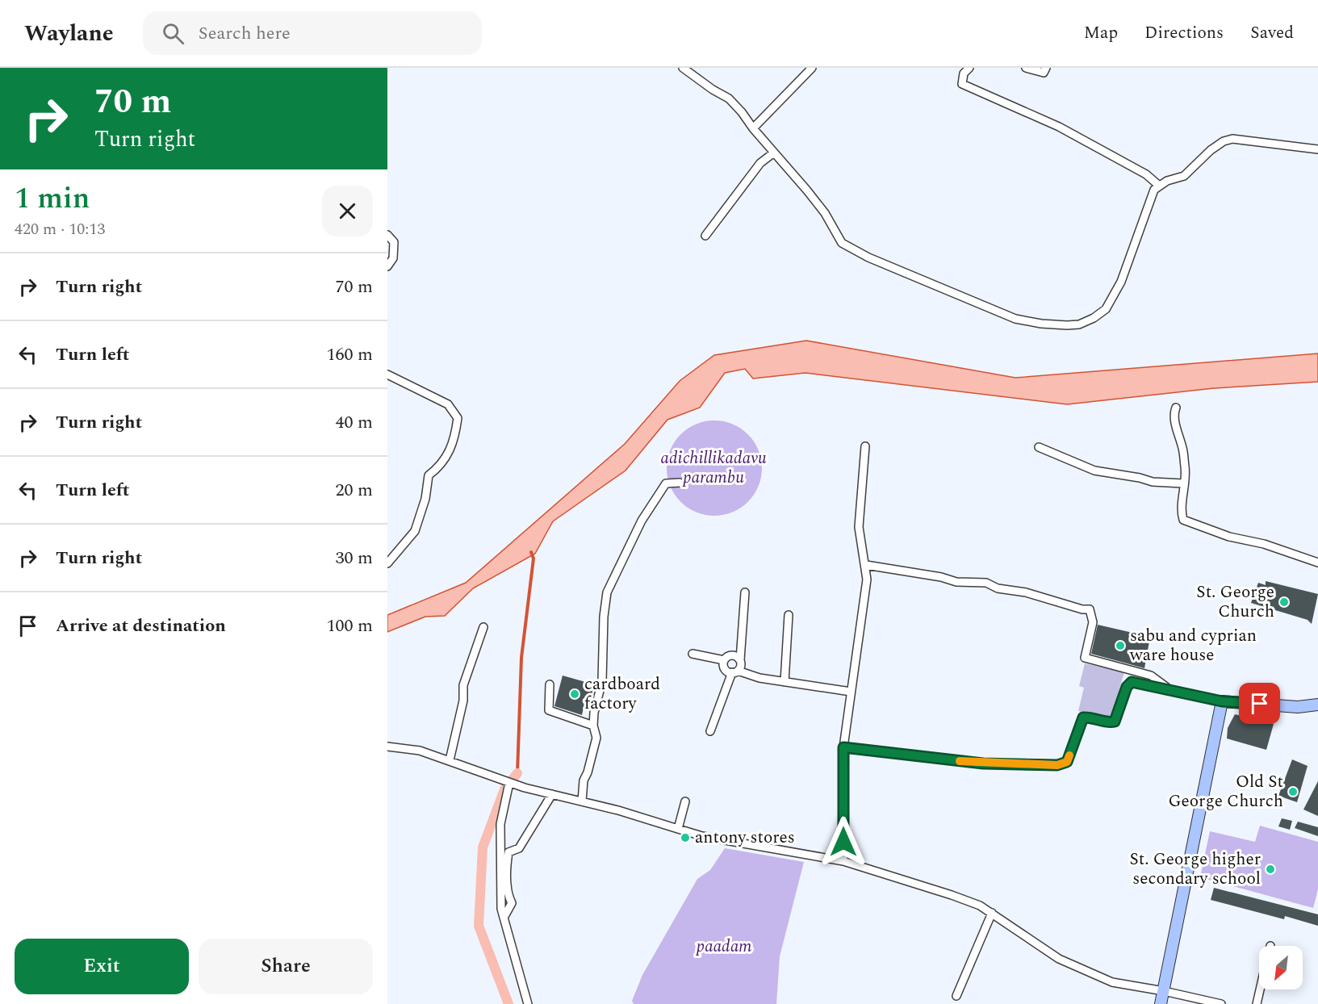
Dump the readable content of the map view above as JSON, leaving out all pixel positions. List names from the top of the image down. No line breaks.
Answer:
{"parks":["adichillikadavu parambu","paadam"],"places":["St. George Church","sabu and cyprian ware house","cardboard factory","Old St George Church","antony stores","St. George higher secondary school"],"north":"bottom left","page":{"header":"Waylane","search":"Search here","nav":["Map","Directions","Saved"],"turn":["70 m","Turn right"],"heading":["1 min","420 m · 10:13"],"list":[{"name":"Turn right","value":"70 m"},{"name":"Turn left","value":"160 m"},{"name":"Turn right","value":"40 m"},{"name":"Turn left","value":"20 m"},{"name":"Turn right","value":"30 m"},{"name":"Arrive at destination","value":"100 m"}],"buttons":["Exit","Share"]}}
